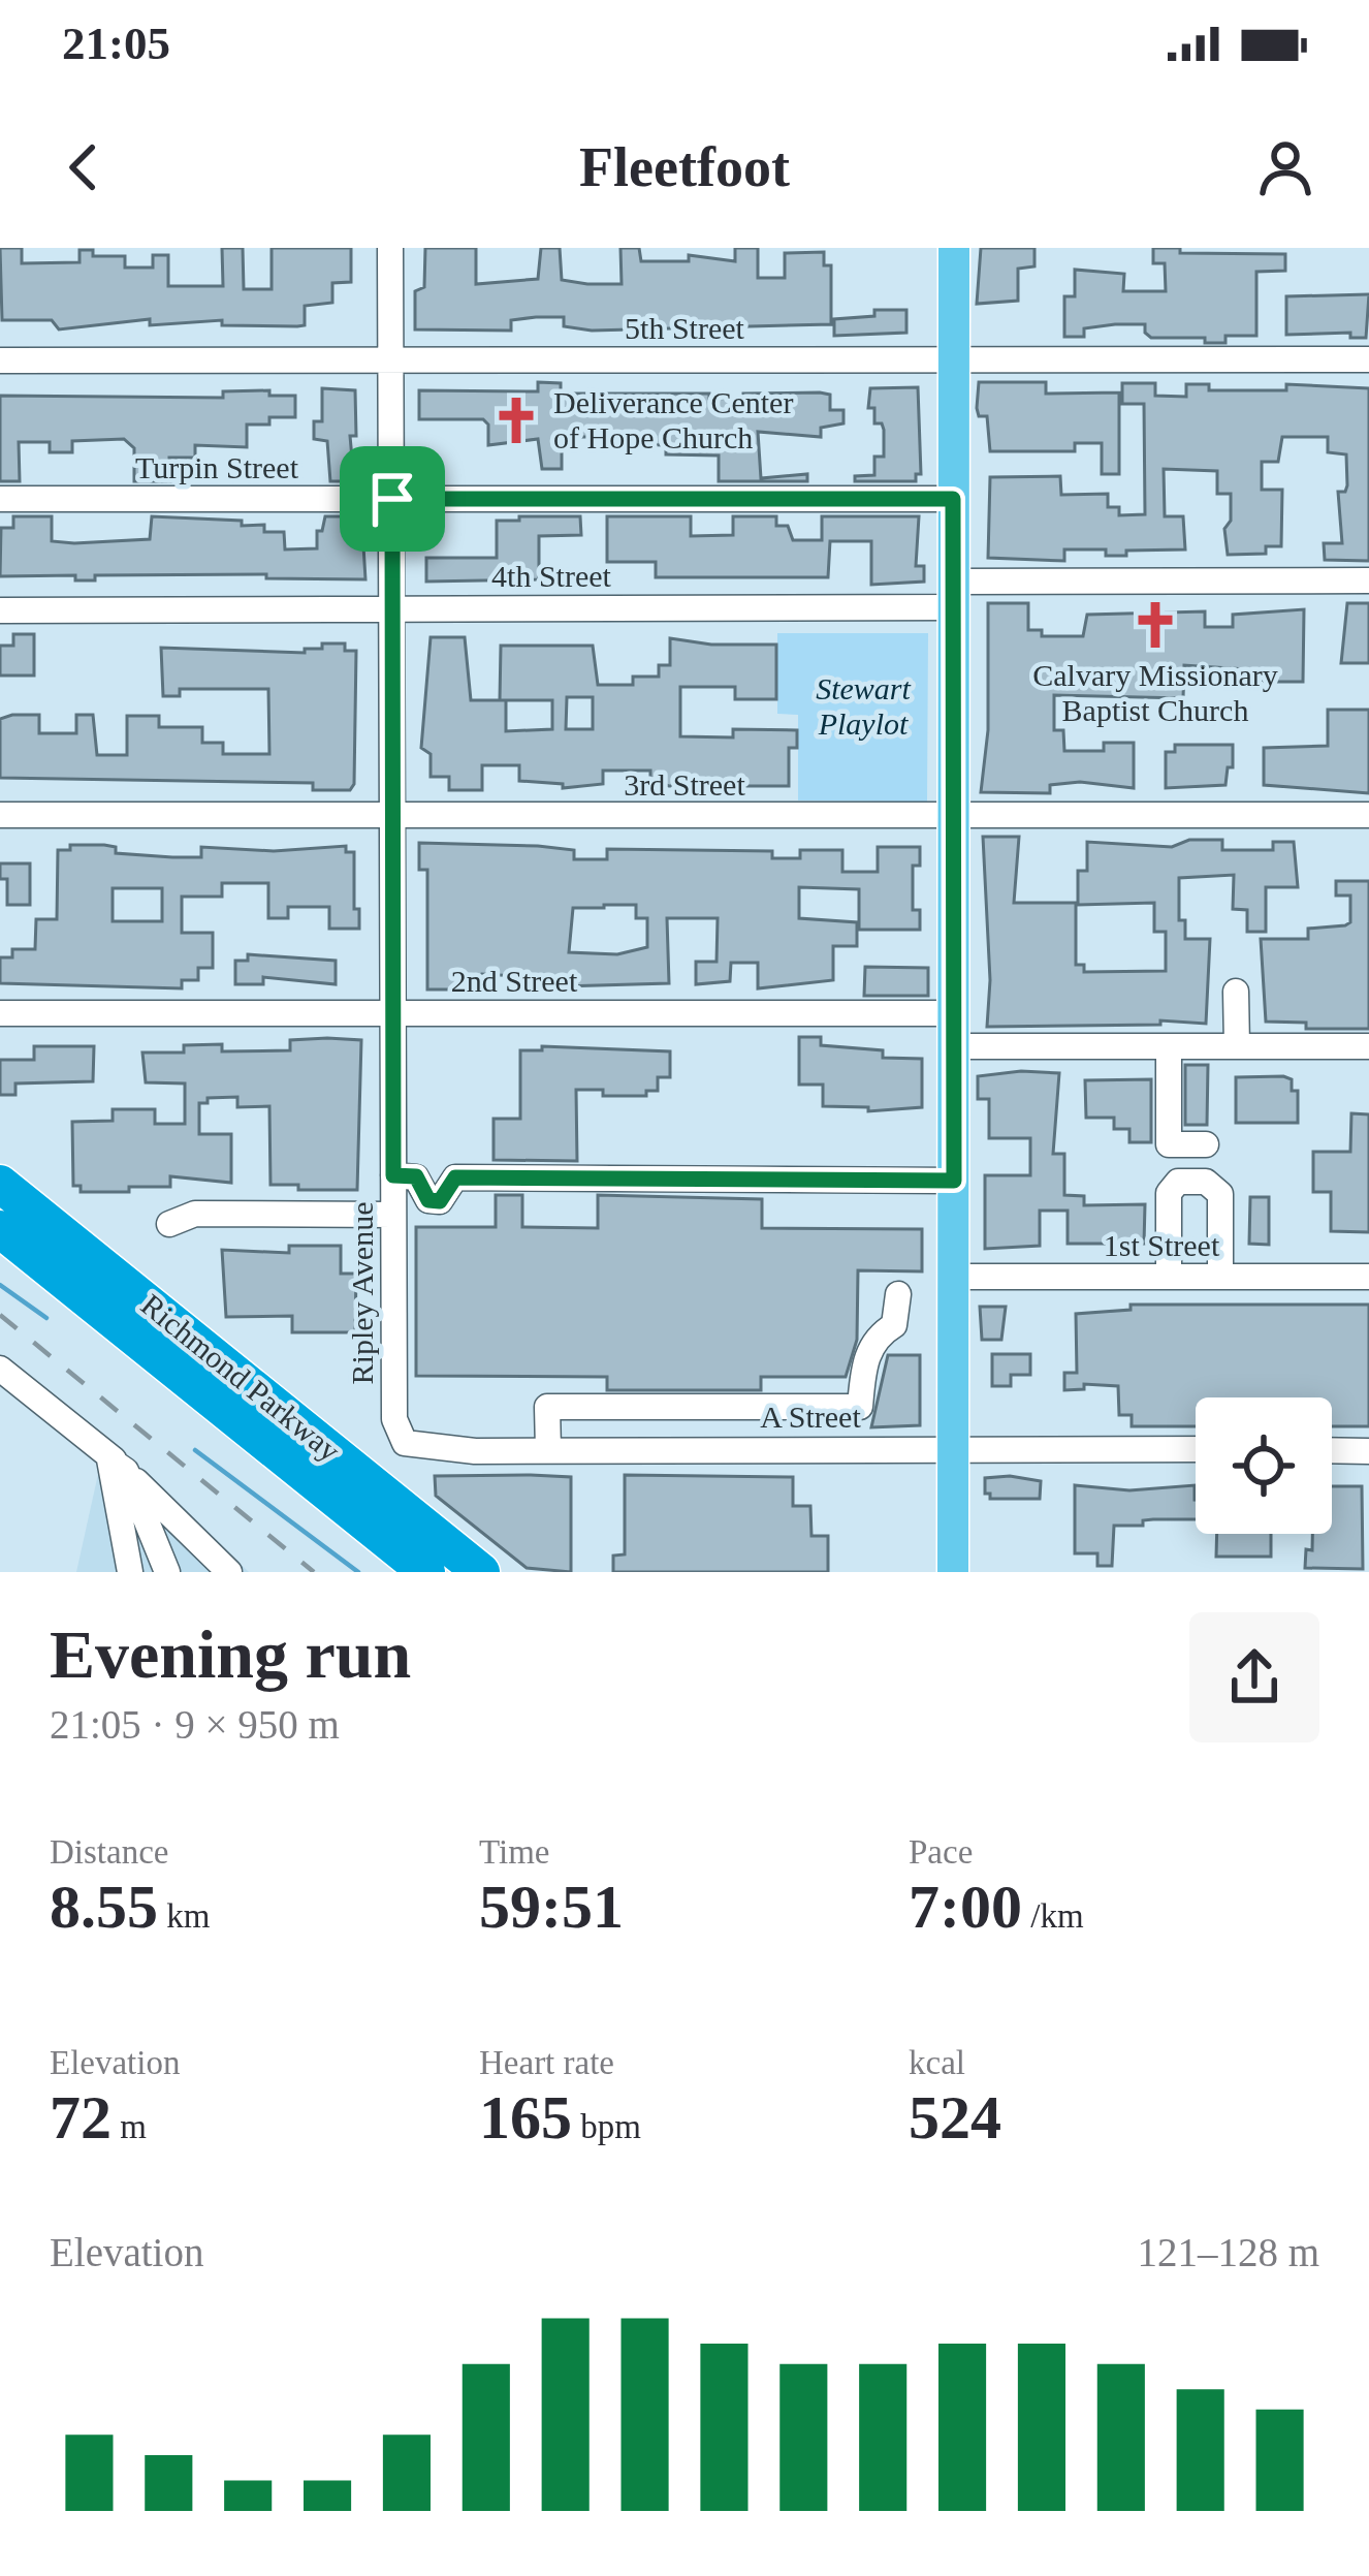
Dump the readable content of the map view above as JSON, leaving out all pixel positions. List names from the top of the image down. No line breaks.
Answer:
{"streets":{"highway":["Richmond Parkway"],"street":["5th Street","Turpin Street","4th Street","3rd Street","2nd Street","1st Street","Ripley Avenue","A Street"]},"crossings":[["5th Street","Ripley Avenue"],["Turpin Street","Ripley Avenue"],["4th Street","Ripley Avenue"],["3rd Street","Ripley Avenue"],["2nd Street","Ripley Avenue"],["Ripley Avenue","A Street"]],"parks":["Stewart Playlot"],"places":{"church":["Deliverance Center of Hope Church","Calvary Missionary Baptist Church"]},"page":{"status":"21:05","header":"Fleetfoot","heading":["Evening run","21:05 · 9 × 950 m"],"stats":[["Distance","8.55 km"],["Time","59:51"],["Pace","7:00 /km"],["Elevation","72 m"],["Heart rate","165 bpm"],["kcal","524"]],"chart":["Elevation","121–128 m"]}}
